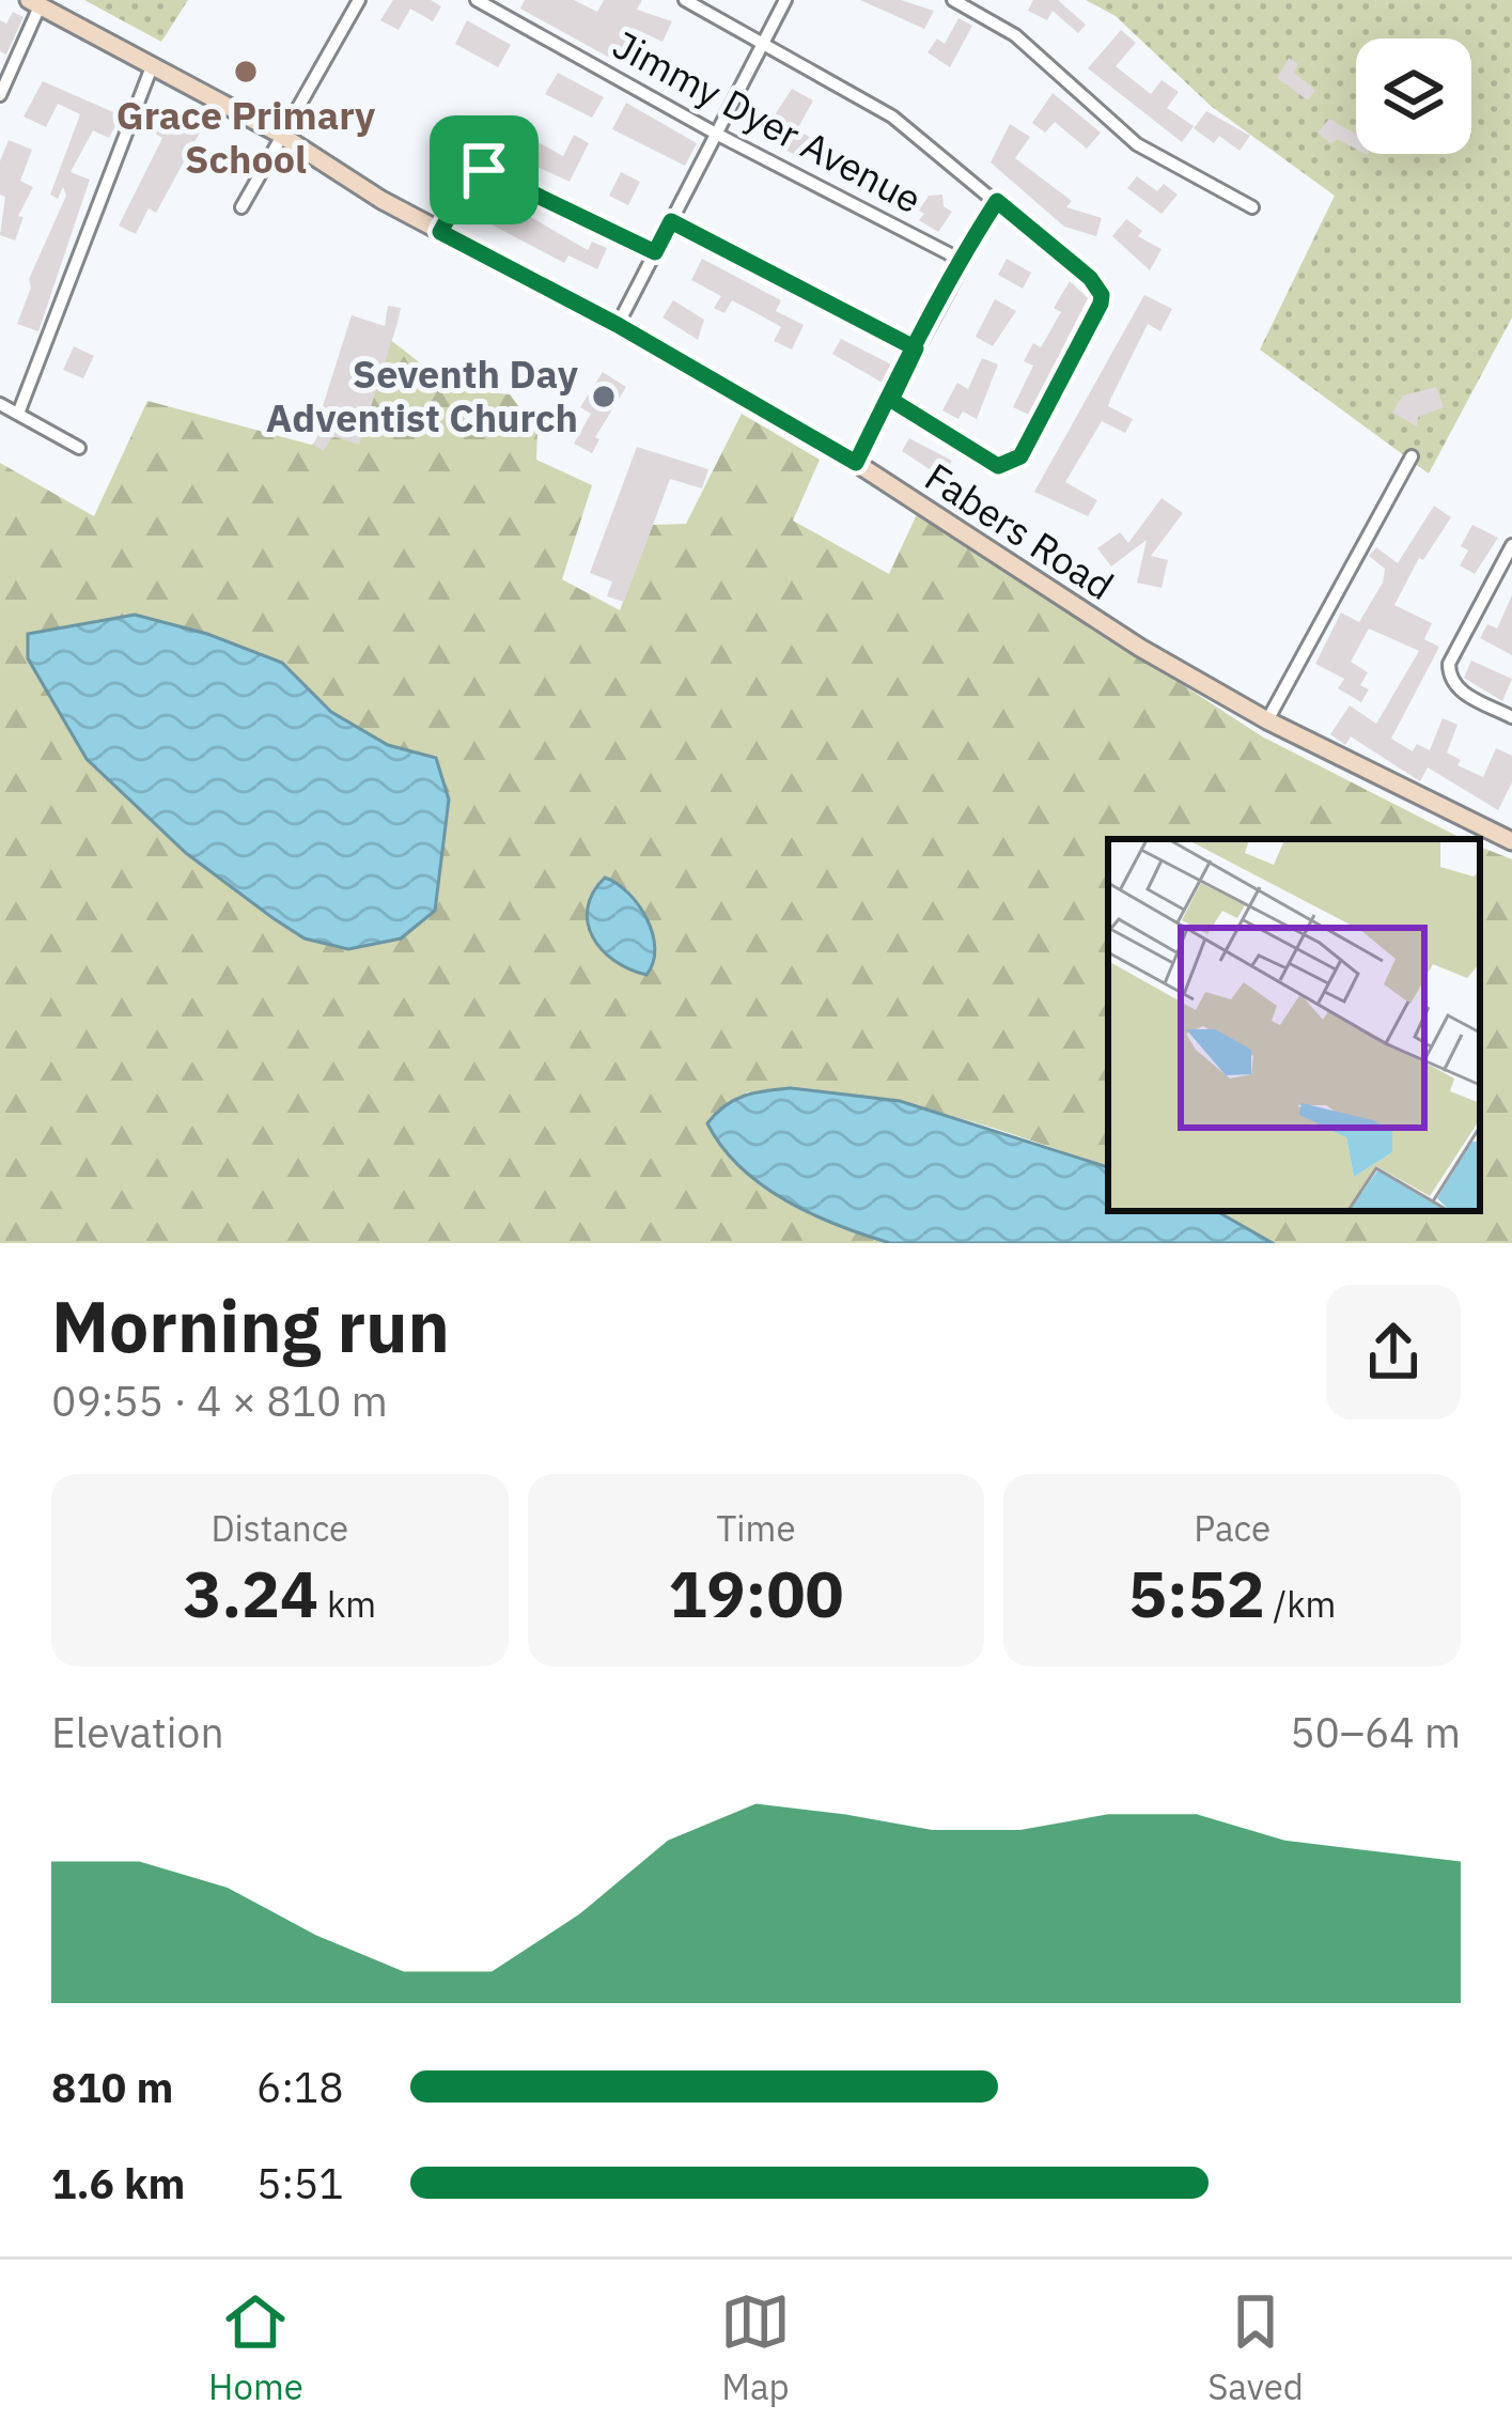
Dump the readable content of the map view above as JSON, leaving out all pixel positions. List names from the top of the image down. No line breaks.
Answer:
{"streets":{"main road":["Fabers Road"],"street":["Jimmy Dyer Avenue"]},"places":["Grace Primary School","Seventh Day Adventist Church"],"page":{"heading":["Morning run","09:55 · 4 × 810 m"],"stats":[["Distance","3.24 km"],["Time","19:00"],["Pace","5:52 /km"]],"chart":["Elevation","50–64 m"],"list":[{"name":"810 m","note":"6:18"},{"name":"1.6 km","note":"5:51"}],"tabs":["Home","Map","Saved"]}}
